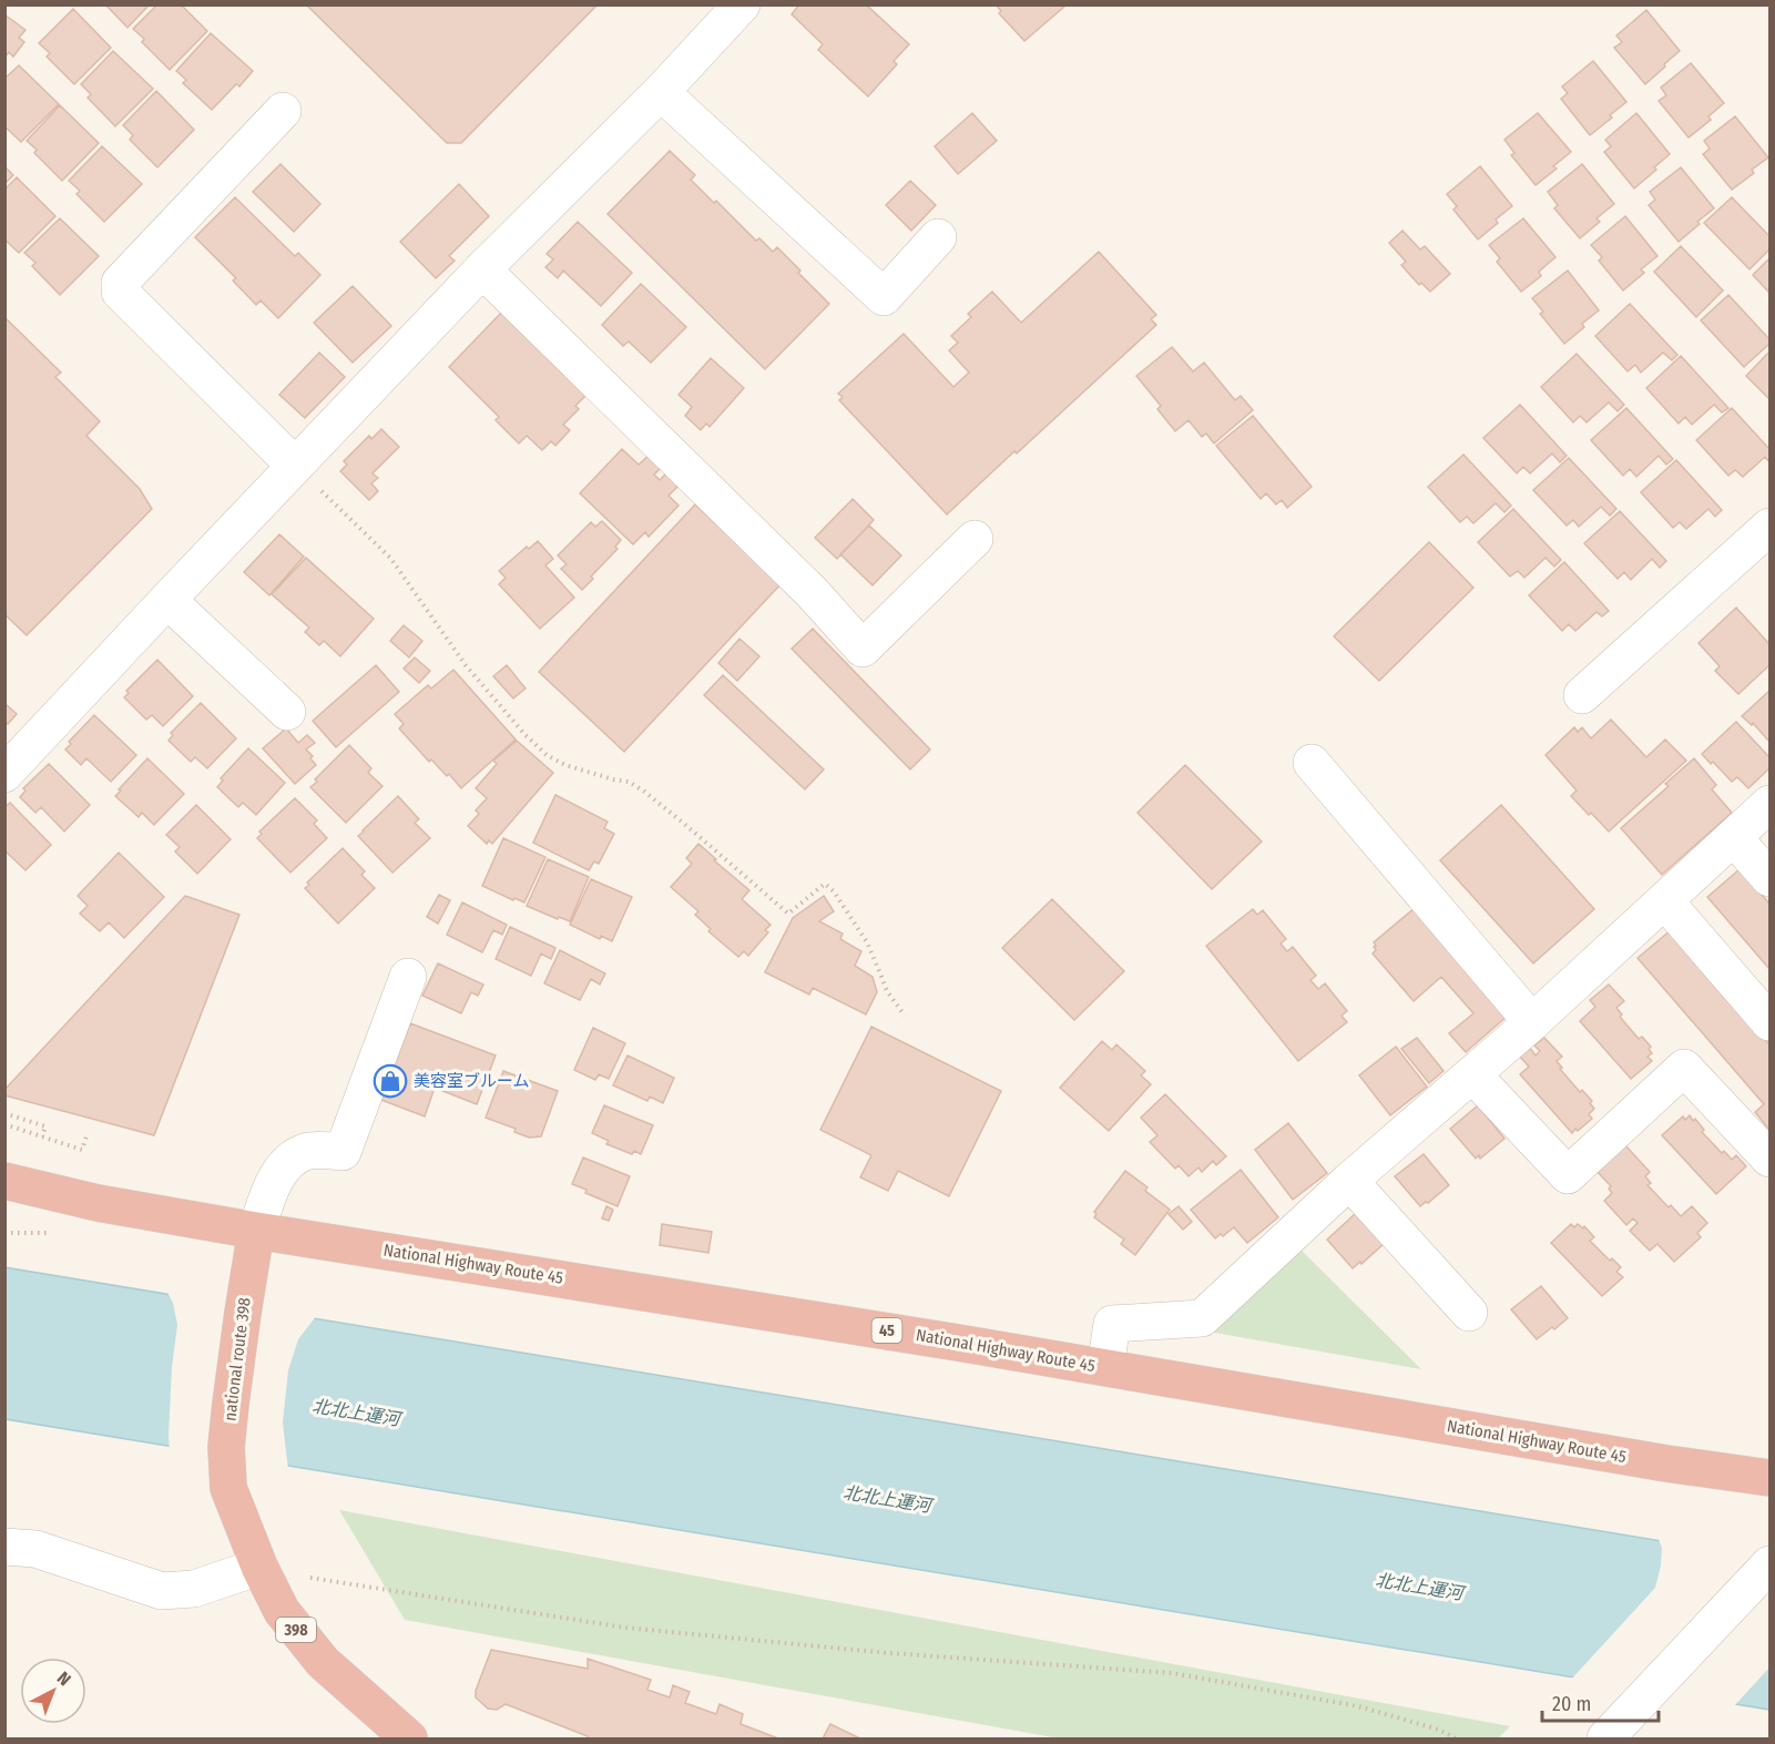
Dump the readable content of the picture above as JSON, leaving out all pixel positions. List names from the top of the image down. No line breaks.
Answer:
{"streets":{"highway":["National Highway Route 45","45","national route 398","398"]},"crossings":[["National Highway Route 45","national route 398"],["national route 398","398"]],"water":["北北上運河"],"places":{"shop":["美容室ブルーム"]},"scale_bar":"20 m","north":"top right"}
